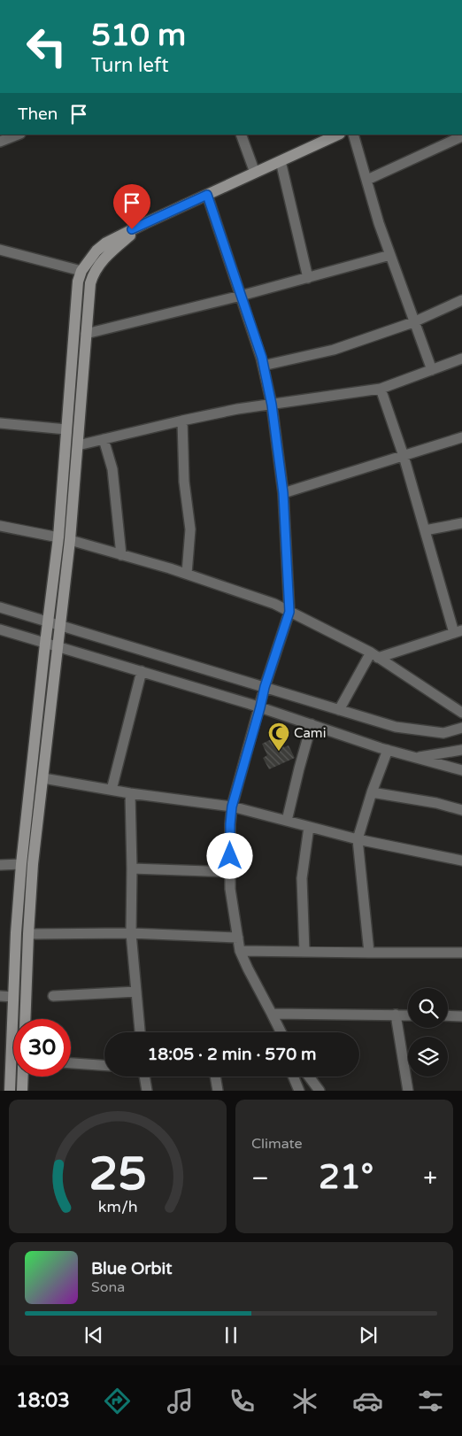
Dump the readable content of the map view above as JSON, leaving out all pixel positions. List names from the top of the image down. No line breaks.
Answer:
{"places":{"mosque":["Cami"]},"page":{"turn":["510 m","Turn left"],"then":"Then","limit":"30","trip":"18:05 · 2 min · 570 m","tile":"Climate","heat":["−","21°","+"],"song":["Blue Orbit","Sona"],"tabs":"18:03","gauge":["25","km/h"]}}
